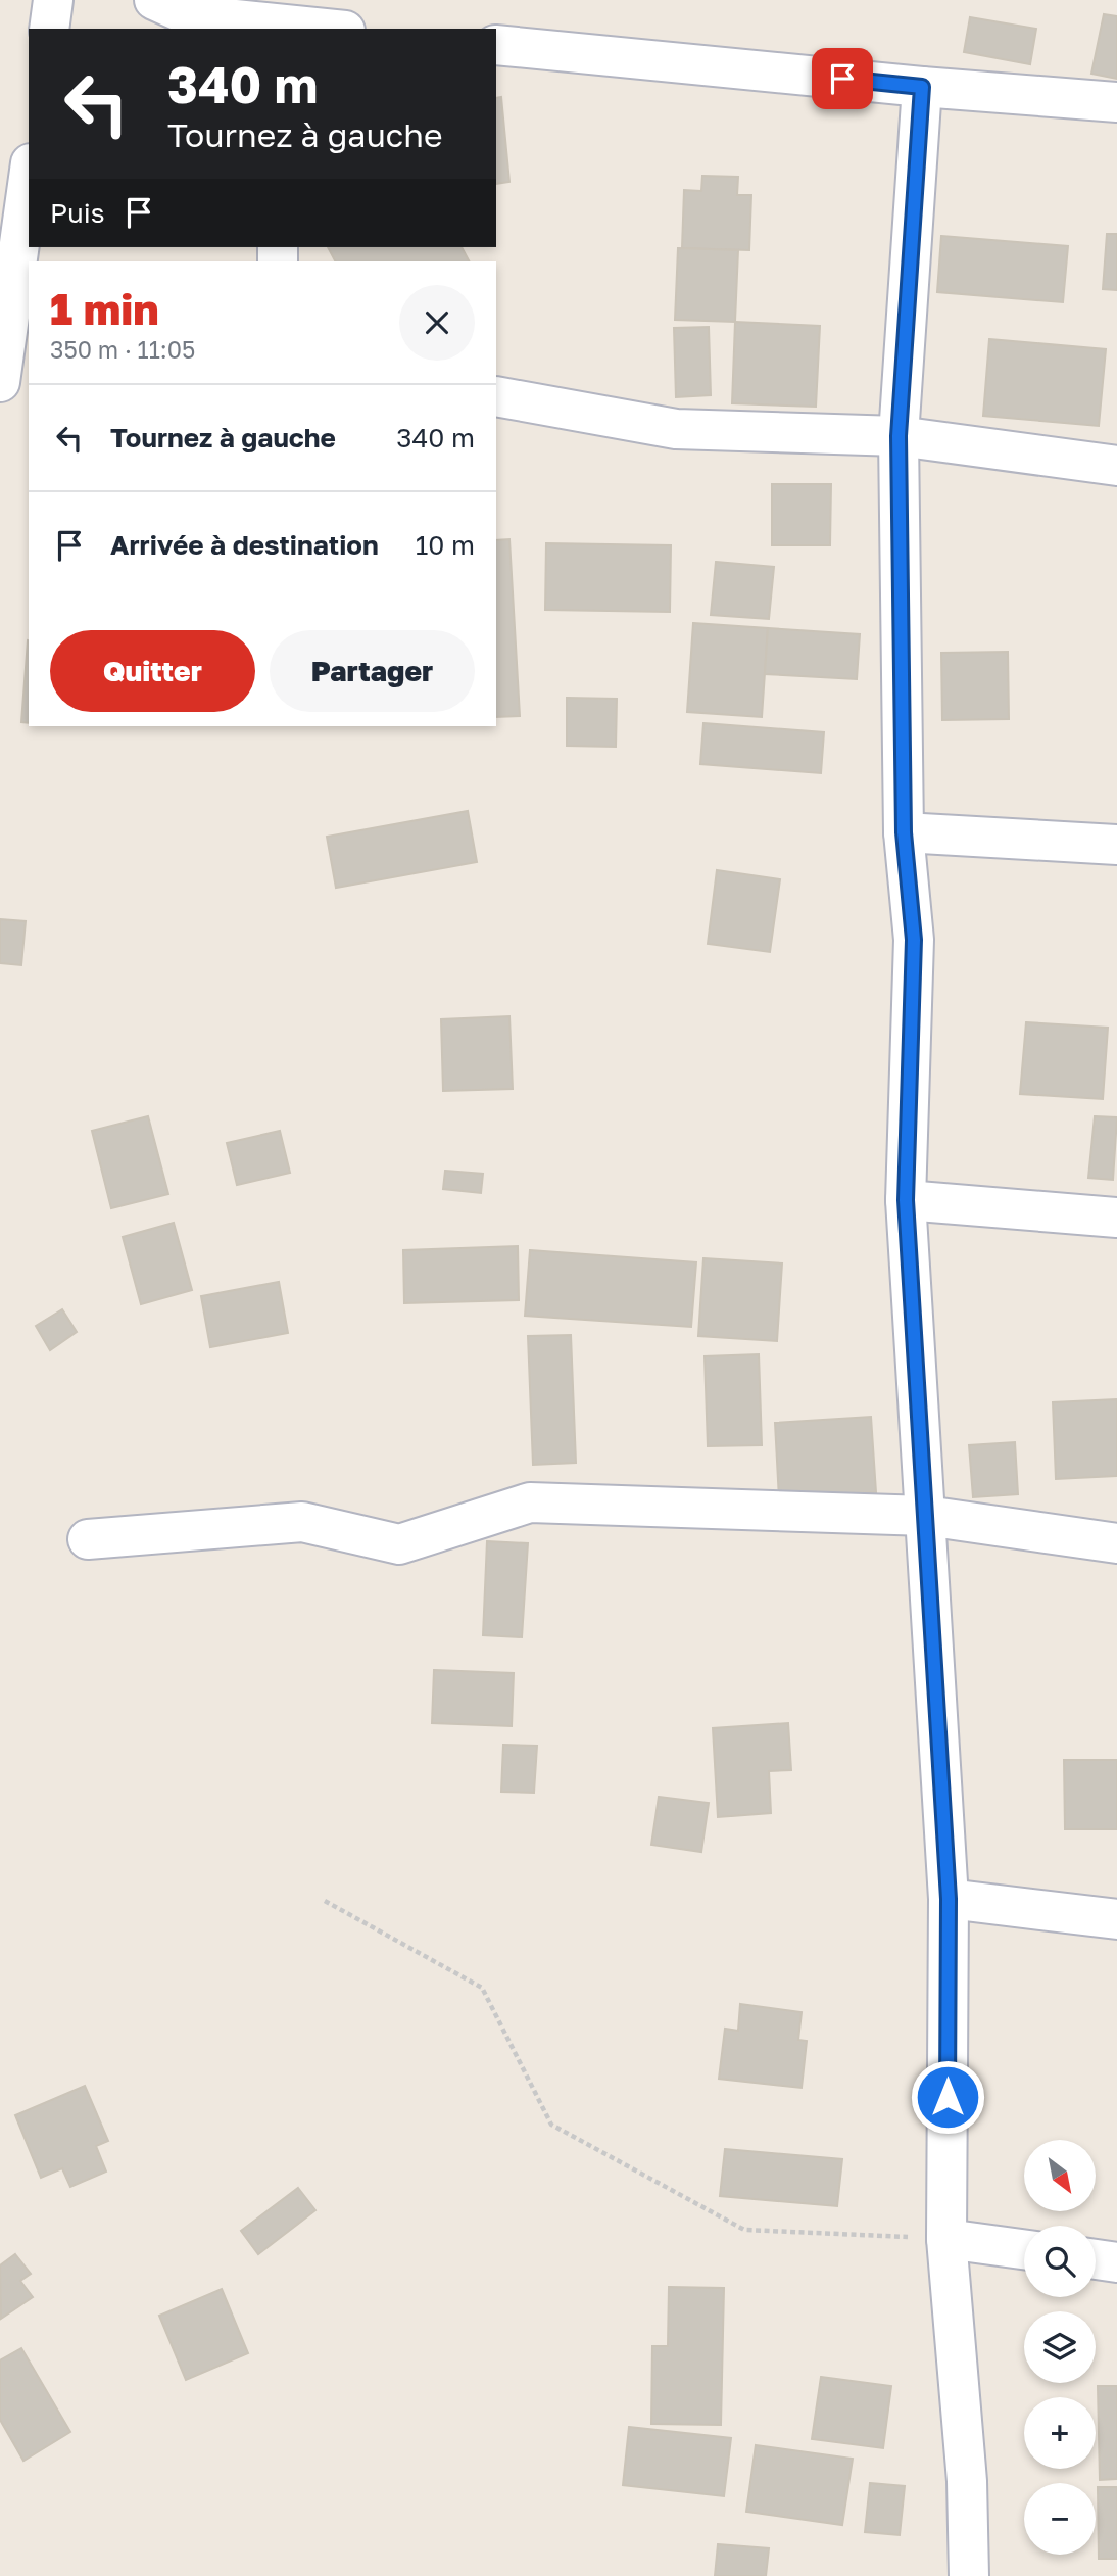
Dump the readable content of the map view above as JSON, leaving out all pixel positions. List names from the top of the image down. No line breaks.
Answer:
{"north":"bottom right","page":{"turn":["340 m","Tournez à gauche"],"then":"Puis","heading":["1 min","350 m · 11:05"],"list":[{"name":"Tournez à gauche","value":"340 m"},{"name":"Arrivée à destination","value":"10 m"}],"buttons":["Quitter","Partager"],"map_buttons":["+","−"]}}
